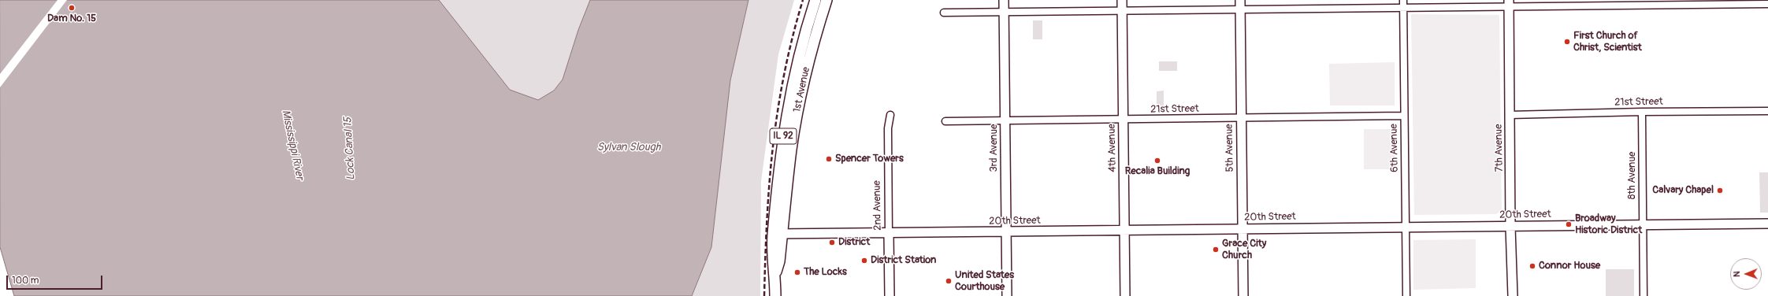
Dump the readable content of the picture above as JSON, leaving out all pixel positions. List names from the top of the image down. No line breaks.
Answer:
{"streets":{"main road":["1st Avenue","IL 92"],"street":["21st Street","3rd Avenue","4th Avenue","5th Avenue","6th Avenue","7th Avenue","8th Avenue","2nd Avenue","20th Street"]},"crossings":[["1st Avenue","20th Street"],["21st Street","3rd Avenue"],["21st Street","4th Avenue"],["21st Street","5th Avenue"],["21st Street","6th Avenue"],["21st Street","7th Avenue"],["21st Street","8th Avenue"],["3rd Avenue","20th Street"],["4th Avenue","20th Street"],["5th Avenue","20th Street"],["6th Avenue","20th Street"],["7th Avenue","20th Street"],["8th Avenue","20th Street"],["2nd Avenue","20th Street"]],"water":["Mississippi River","Sylvan Slough","Lock Canal 15"],"places":["Dam No. 15","First Church of Christ, Scientist","Spencer Towers","Recalia Building","Calvary Chapel","Broadway Historic District","District","Grace City Church","District Station","Connor House","The Locks","United States Courthouse"],"scale_bar":"100 m","north":"left"}
